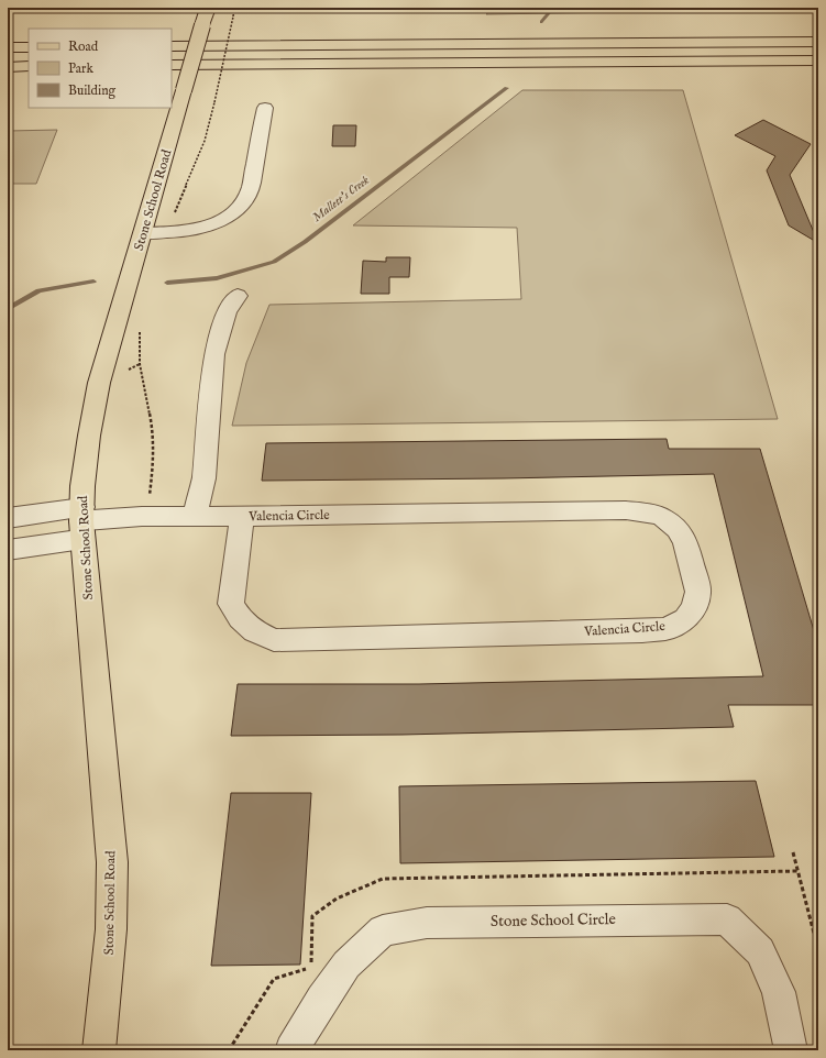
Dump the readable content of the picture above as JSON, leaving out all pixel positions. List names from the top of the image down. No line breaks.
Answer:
{"streets":{"main road":["Stone School Road"],"street":["Valencia Circle","Stone School Circle"]},"crossings":[["Stone School Road","Valencia Circle"]],"water":["Mallett's Creek"],"legend":["Road","Park","Building"]}
